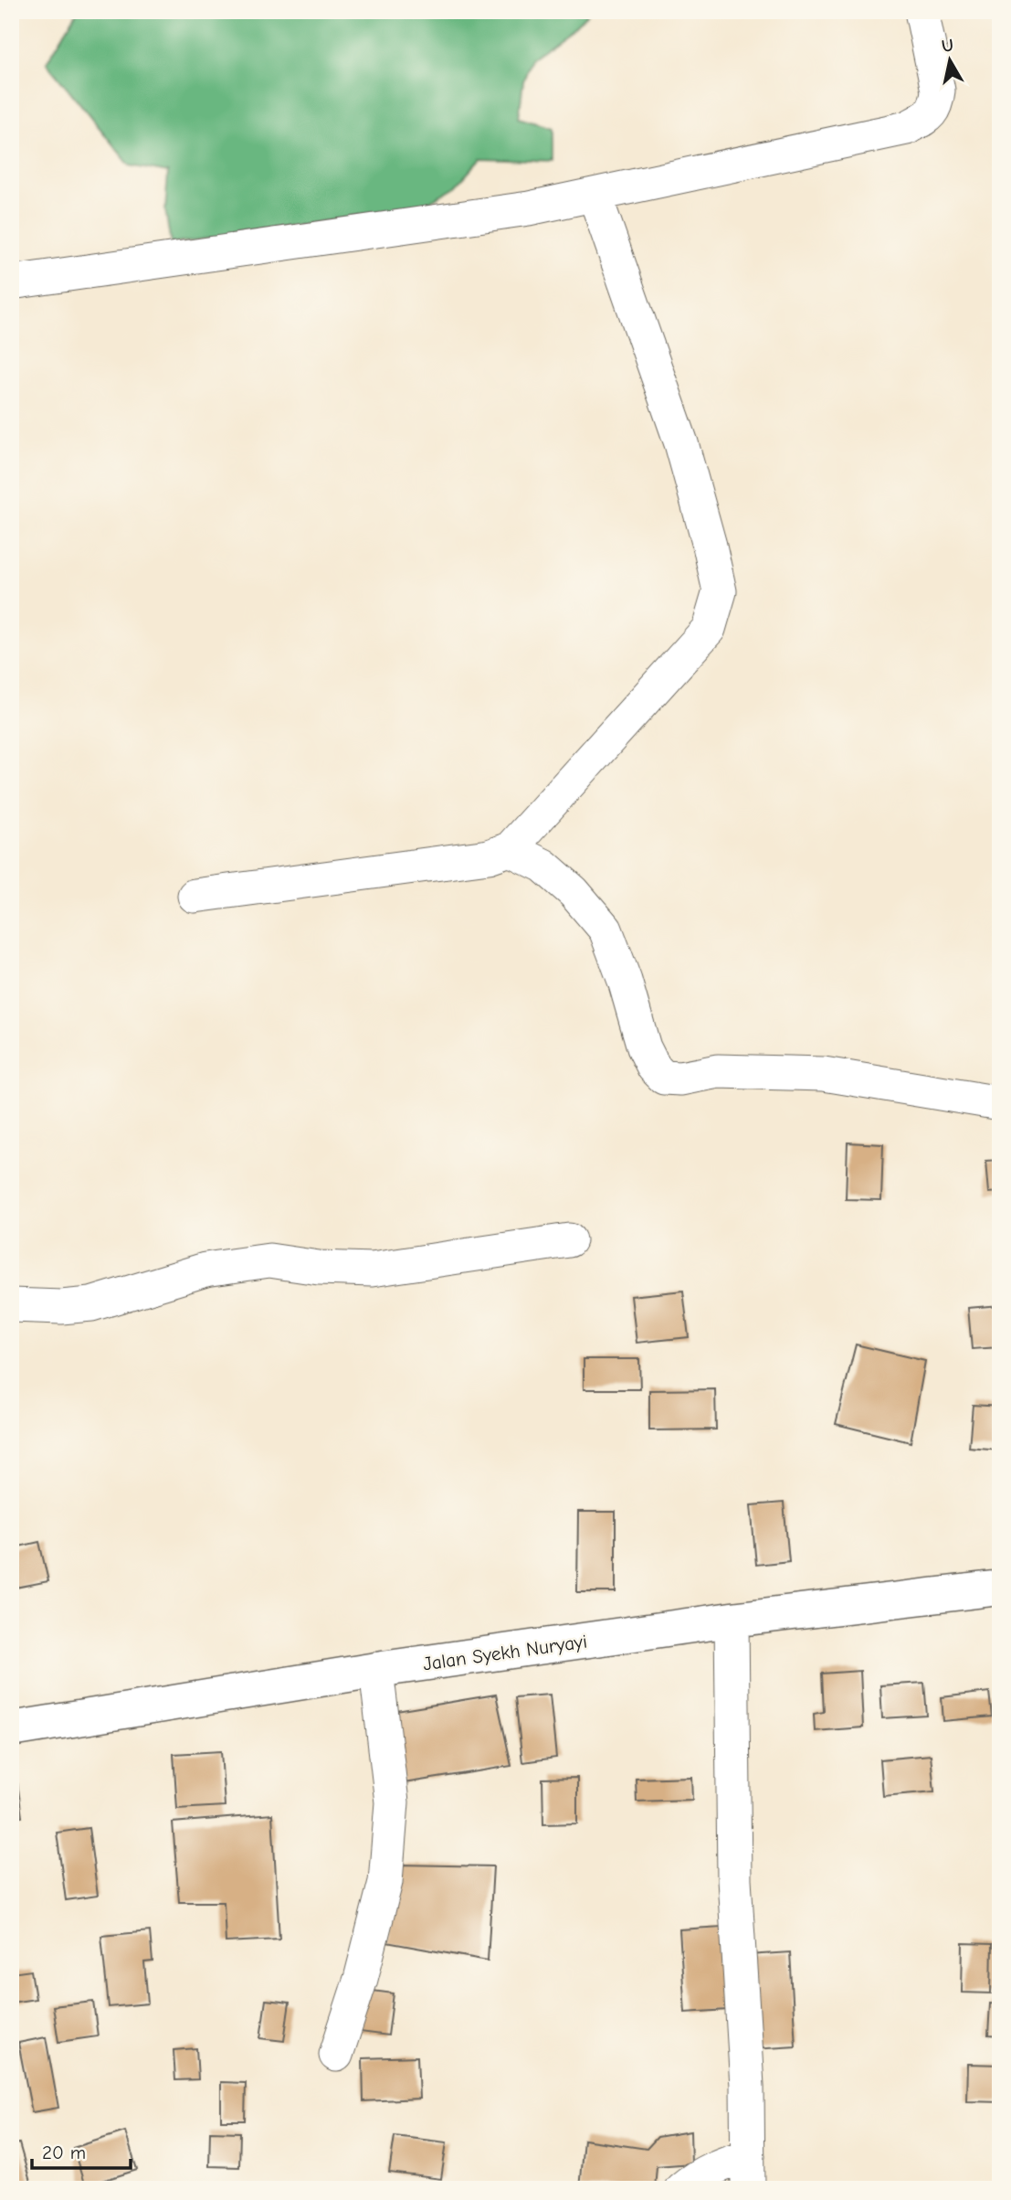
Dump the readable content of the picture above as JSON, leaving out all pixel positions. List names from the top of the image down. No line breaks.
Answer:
{"streets":{"main road":["Jalan Syekh Nuryayi"]},"scale_bar":"20 m","north":"top"}
